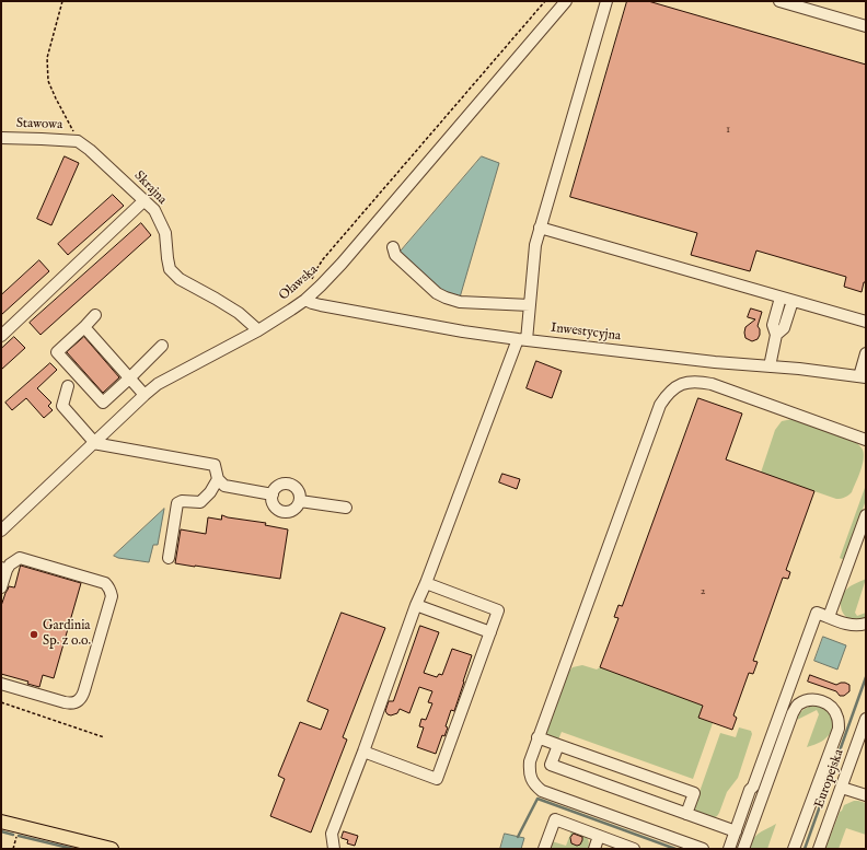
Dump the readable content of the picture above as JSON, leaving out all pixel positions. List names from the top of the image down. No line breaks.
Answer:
{"streets":{"street":["Stawowa","Skrajna","Oławska","Inwestycyjna","Europejska"]},"crossings":[["Stawowa","Skrajna"],["Skrajna","Oławska"],["Oławska","Inwestycyjna"]],"places":["Gardinia Sp. z o.o."],"house_numbers":["1","2"]}
